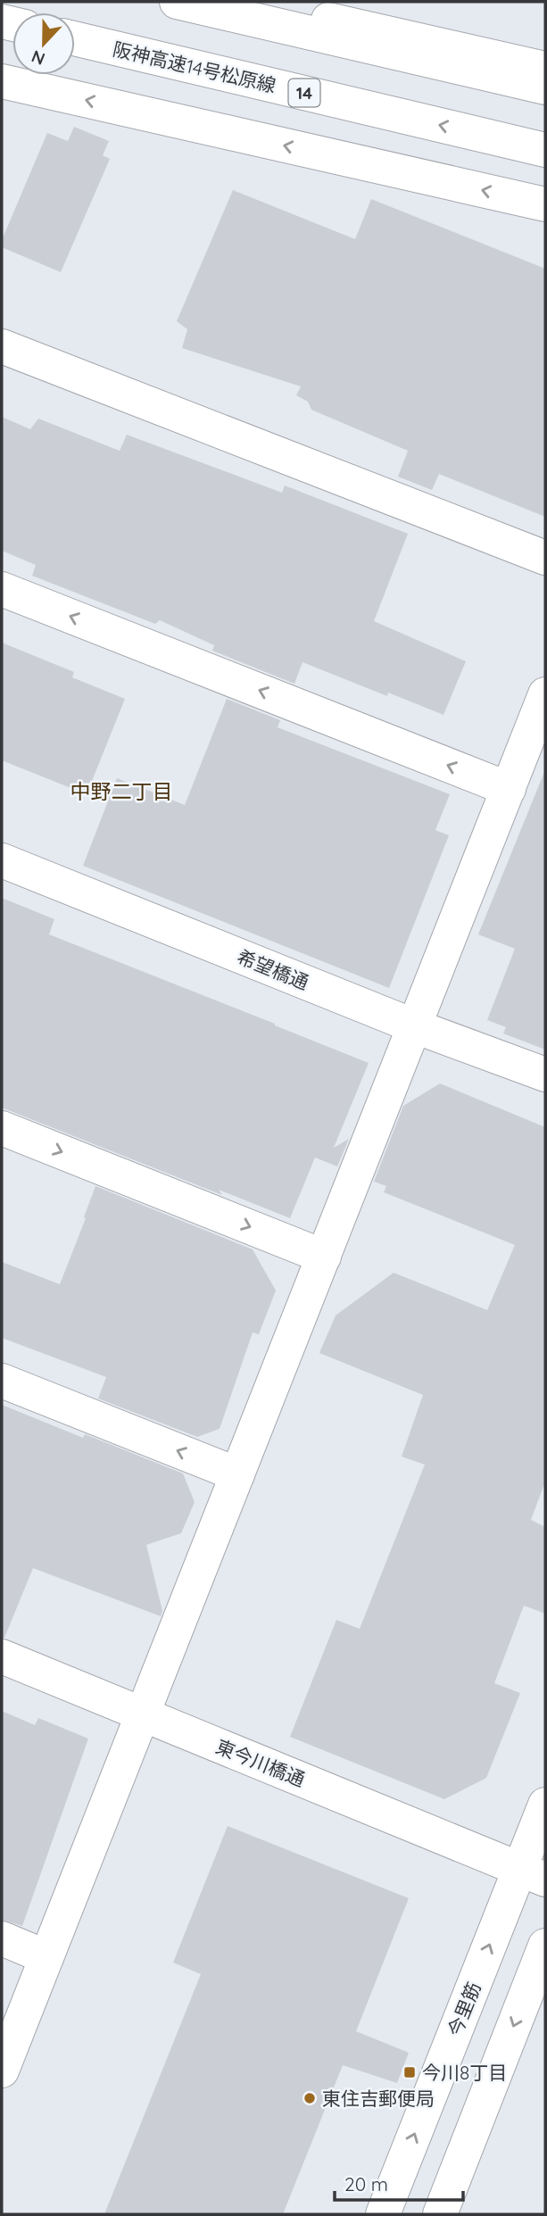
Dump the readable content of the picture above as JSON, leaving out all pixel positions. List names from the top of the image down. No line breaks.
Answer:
{"streets":{"main road":["阪神高速14号松原線","14","希望橋通","東今川橋通","今里筋"]},"crossings":[["東今川橋通","今里筋"]],"districts":["中野二丁目"],"places":{"transit":["今川8丁目"],"other":["東住吉郵便局"]},"scale_bar":"20 m","north":"bottom"}
